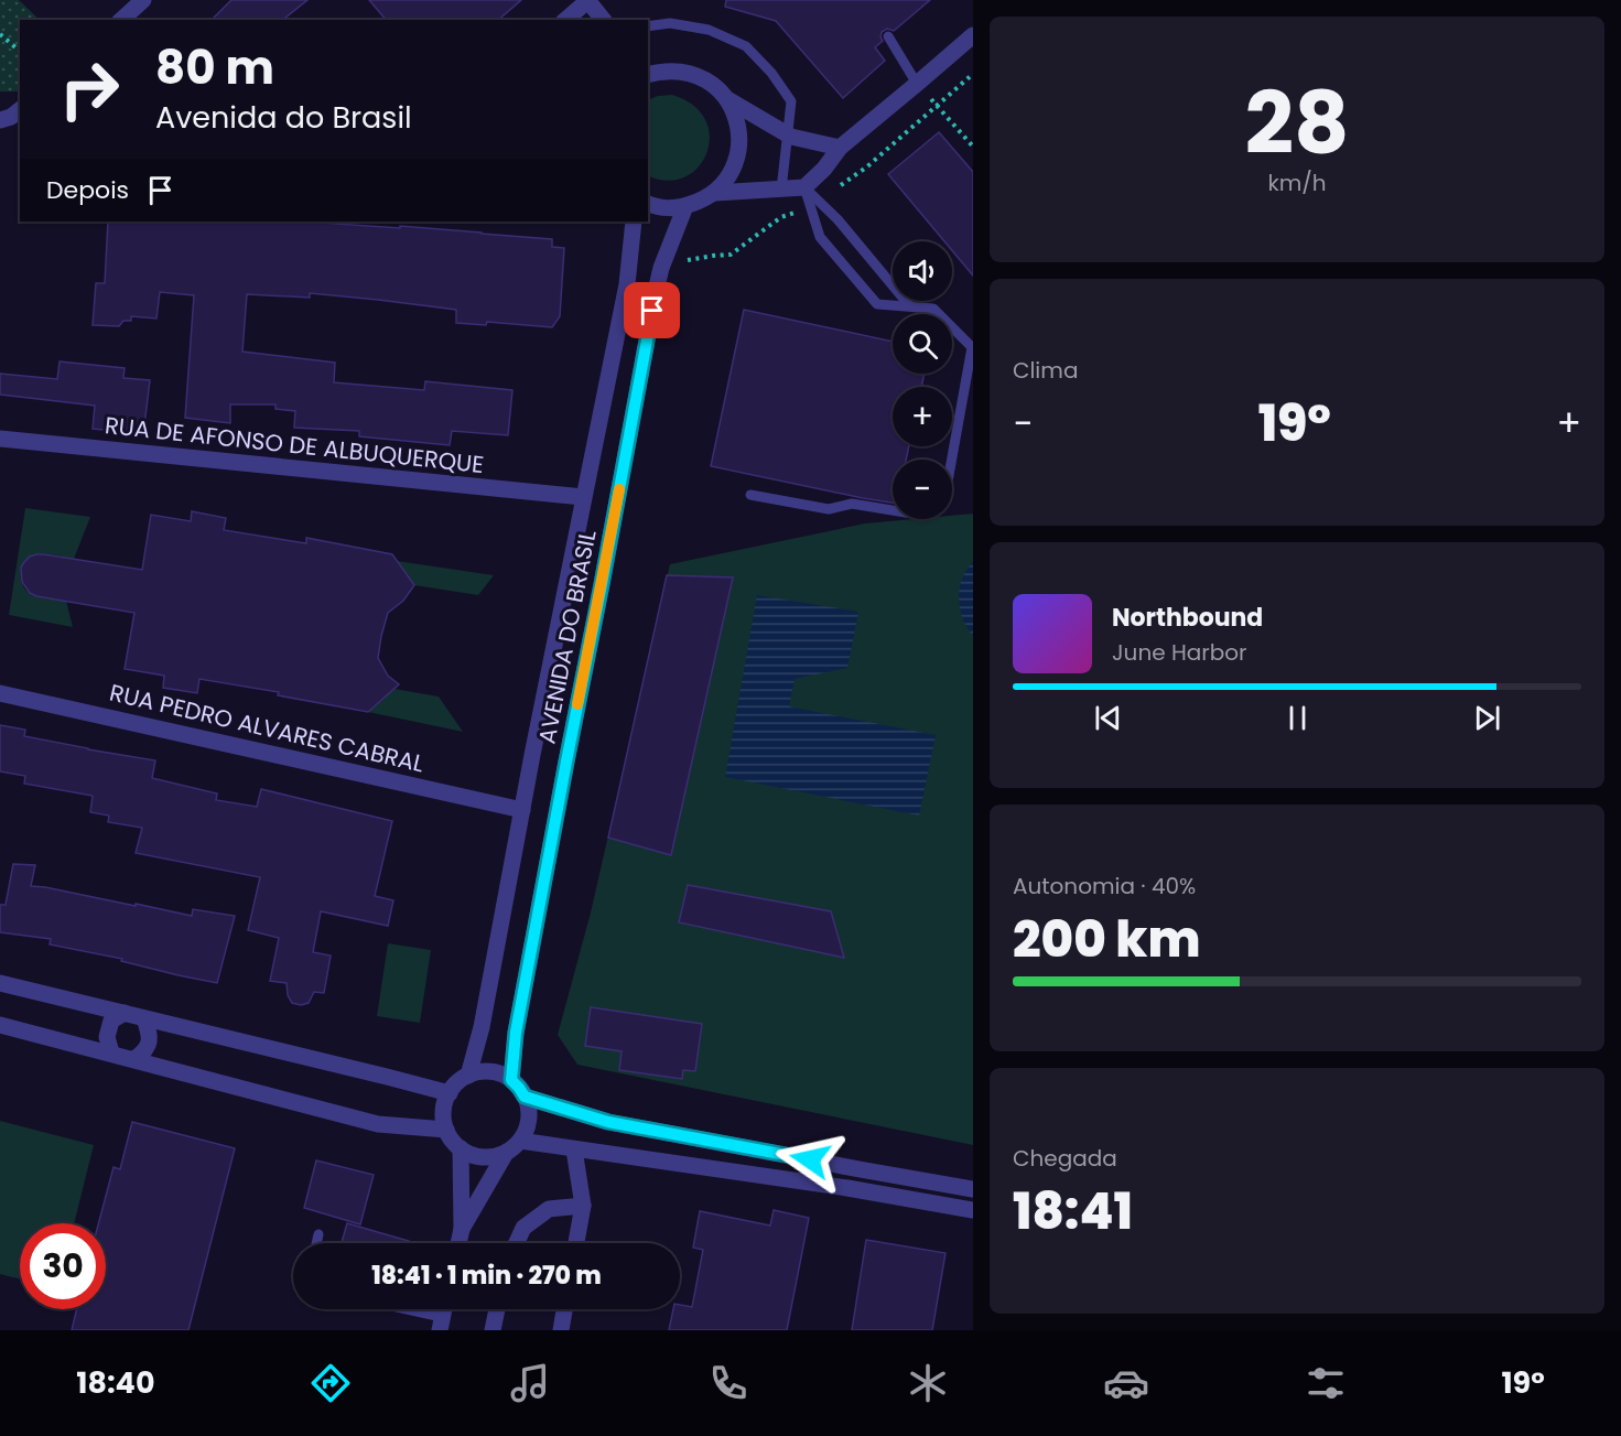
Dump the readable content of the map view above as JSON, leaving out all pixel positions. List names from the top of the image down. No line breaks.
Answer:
{"streets":{"street":["RUA DE AFONSO DE ALBUQUERQUE","AVENIDA DO BRASIL","RUA PEDRO ALVARES CABRAL"]},"crossings":[["RUA DE AFONSO DE ALBUQUERQUE","AVENIDA DO BRASIL"],["AVENIDA DO BRASIL","RUA PEDRO ALVARES CABRAL"]],"page":{"tile":[["28","km/h"],"Clima",["Autonomia · 40%","200 km"],["Chegada","18:41"]],"turn":["80 m","Avenida do Brasil"],"then":"Depois","map_buttons":["+","−"],"heat":["−","19°","+"],"song":["Northbound","June Harbor"],"limit":"30","trip":"18:41 · 1 min · 270 m","tabs":["18:40","19°"]}}
